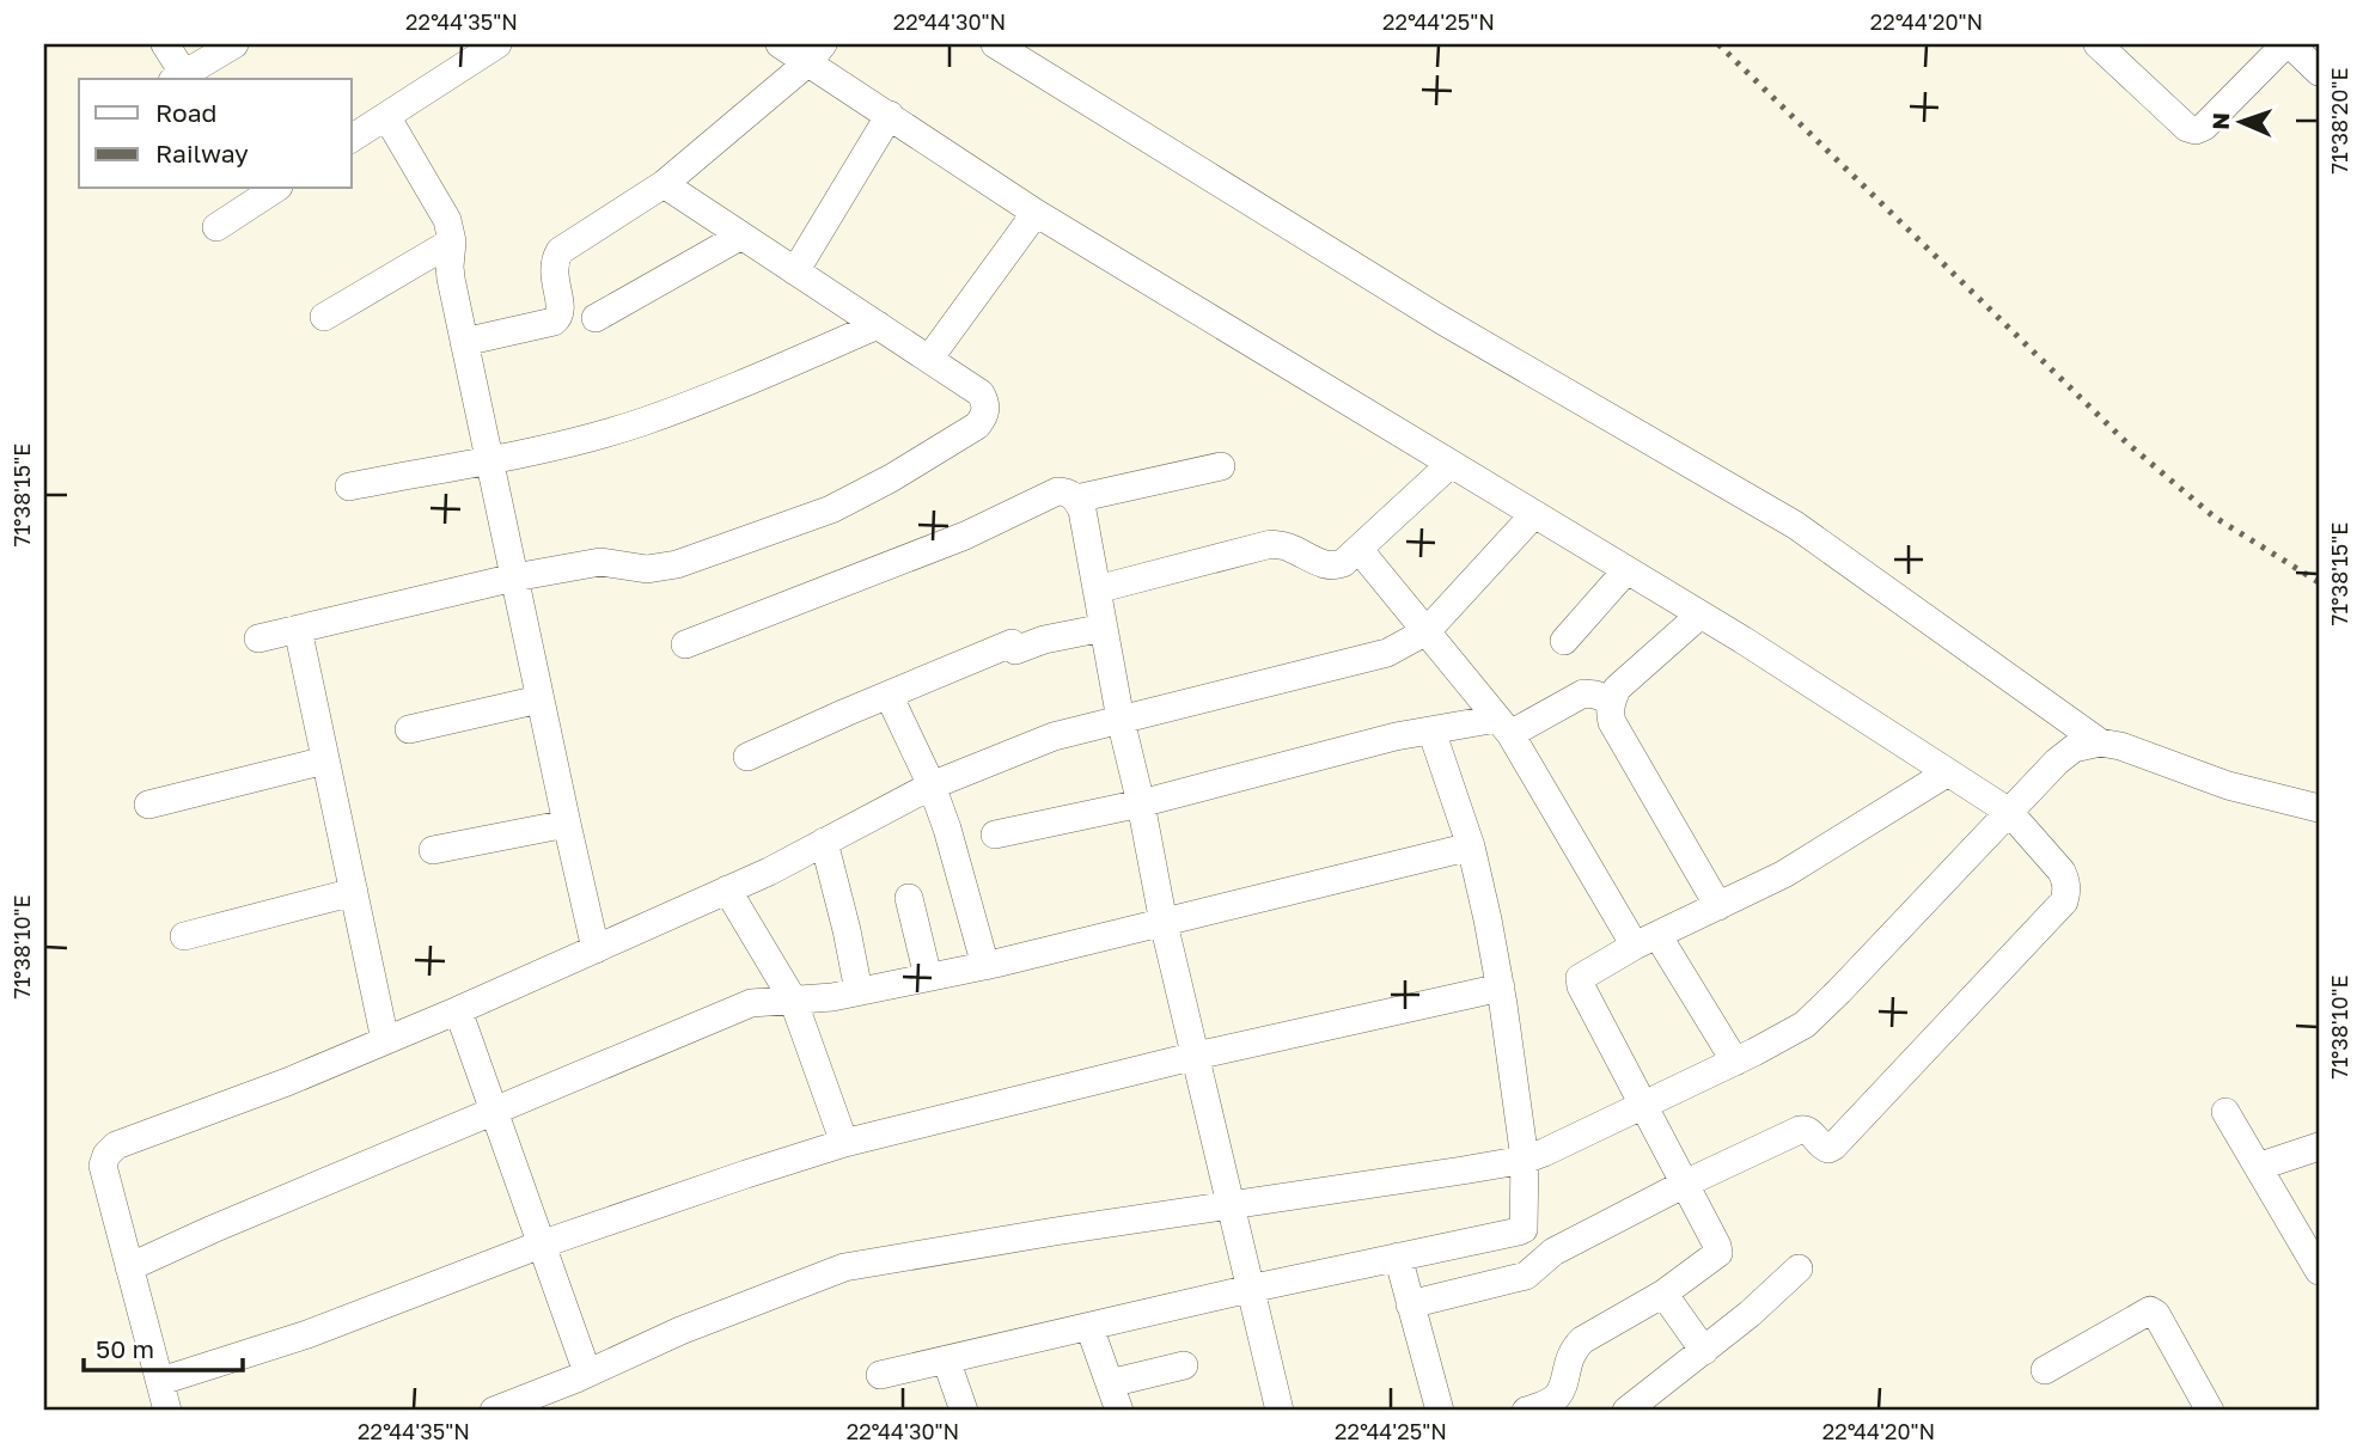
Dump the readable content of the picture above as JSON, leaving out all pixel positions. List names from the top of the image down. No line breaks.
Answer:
{"legend":["Road","Railway"],"scale_bar":"50 m","north":"left","coordinates":["22°44'35\"N","22°44'30\"N","22°44'25\"N","22°44'20\"N","71°38'20\"E","71°38'15\"E","71°38'10\"E"]}
